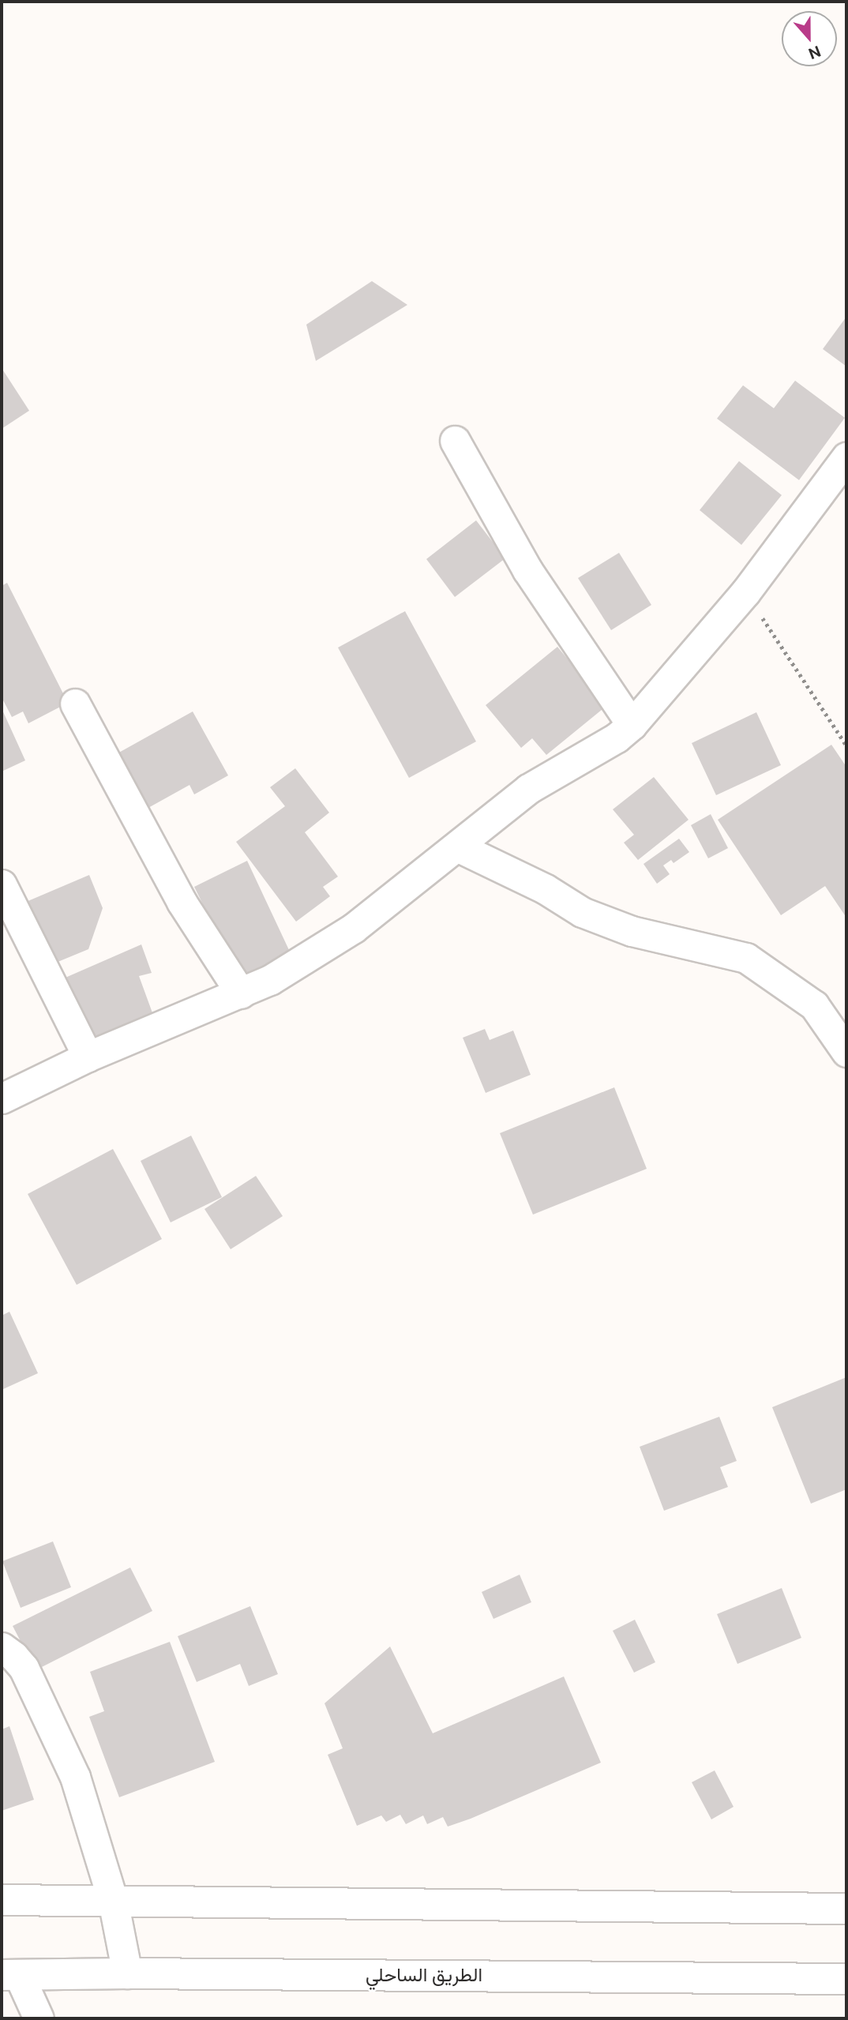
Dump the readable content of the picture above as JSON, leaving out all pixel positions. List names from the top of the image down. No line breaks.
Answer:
{"streets":{"highway":["الطريق الساحلي"]},"north":"bottom"}
